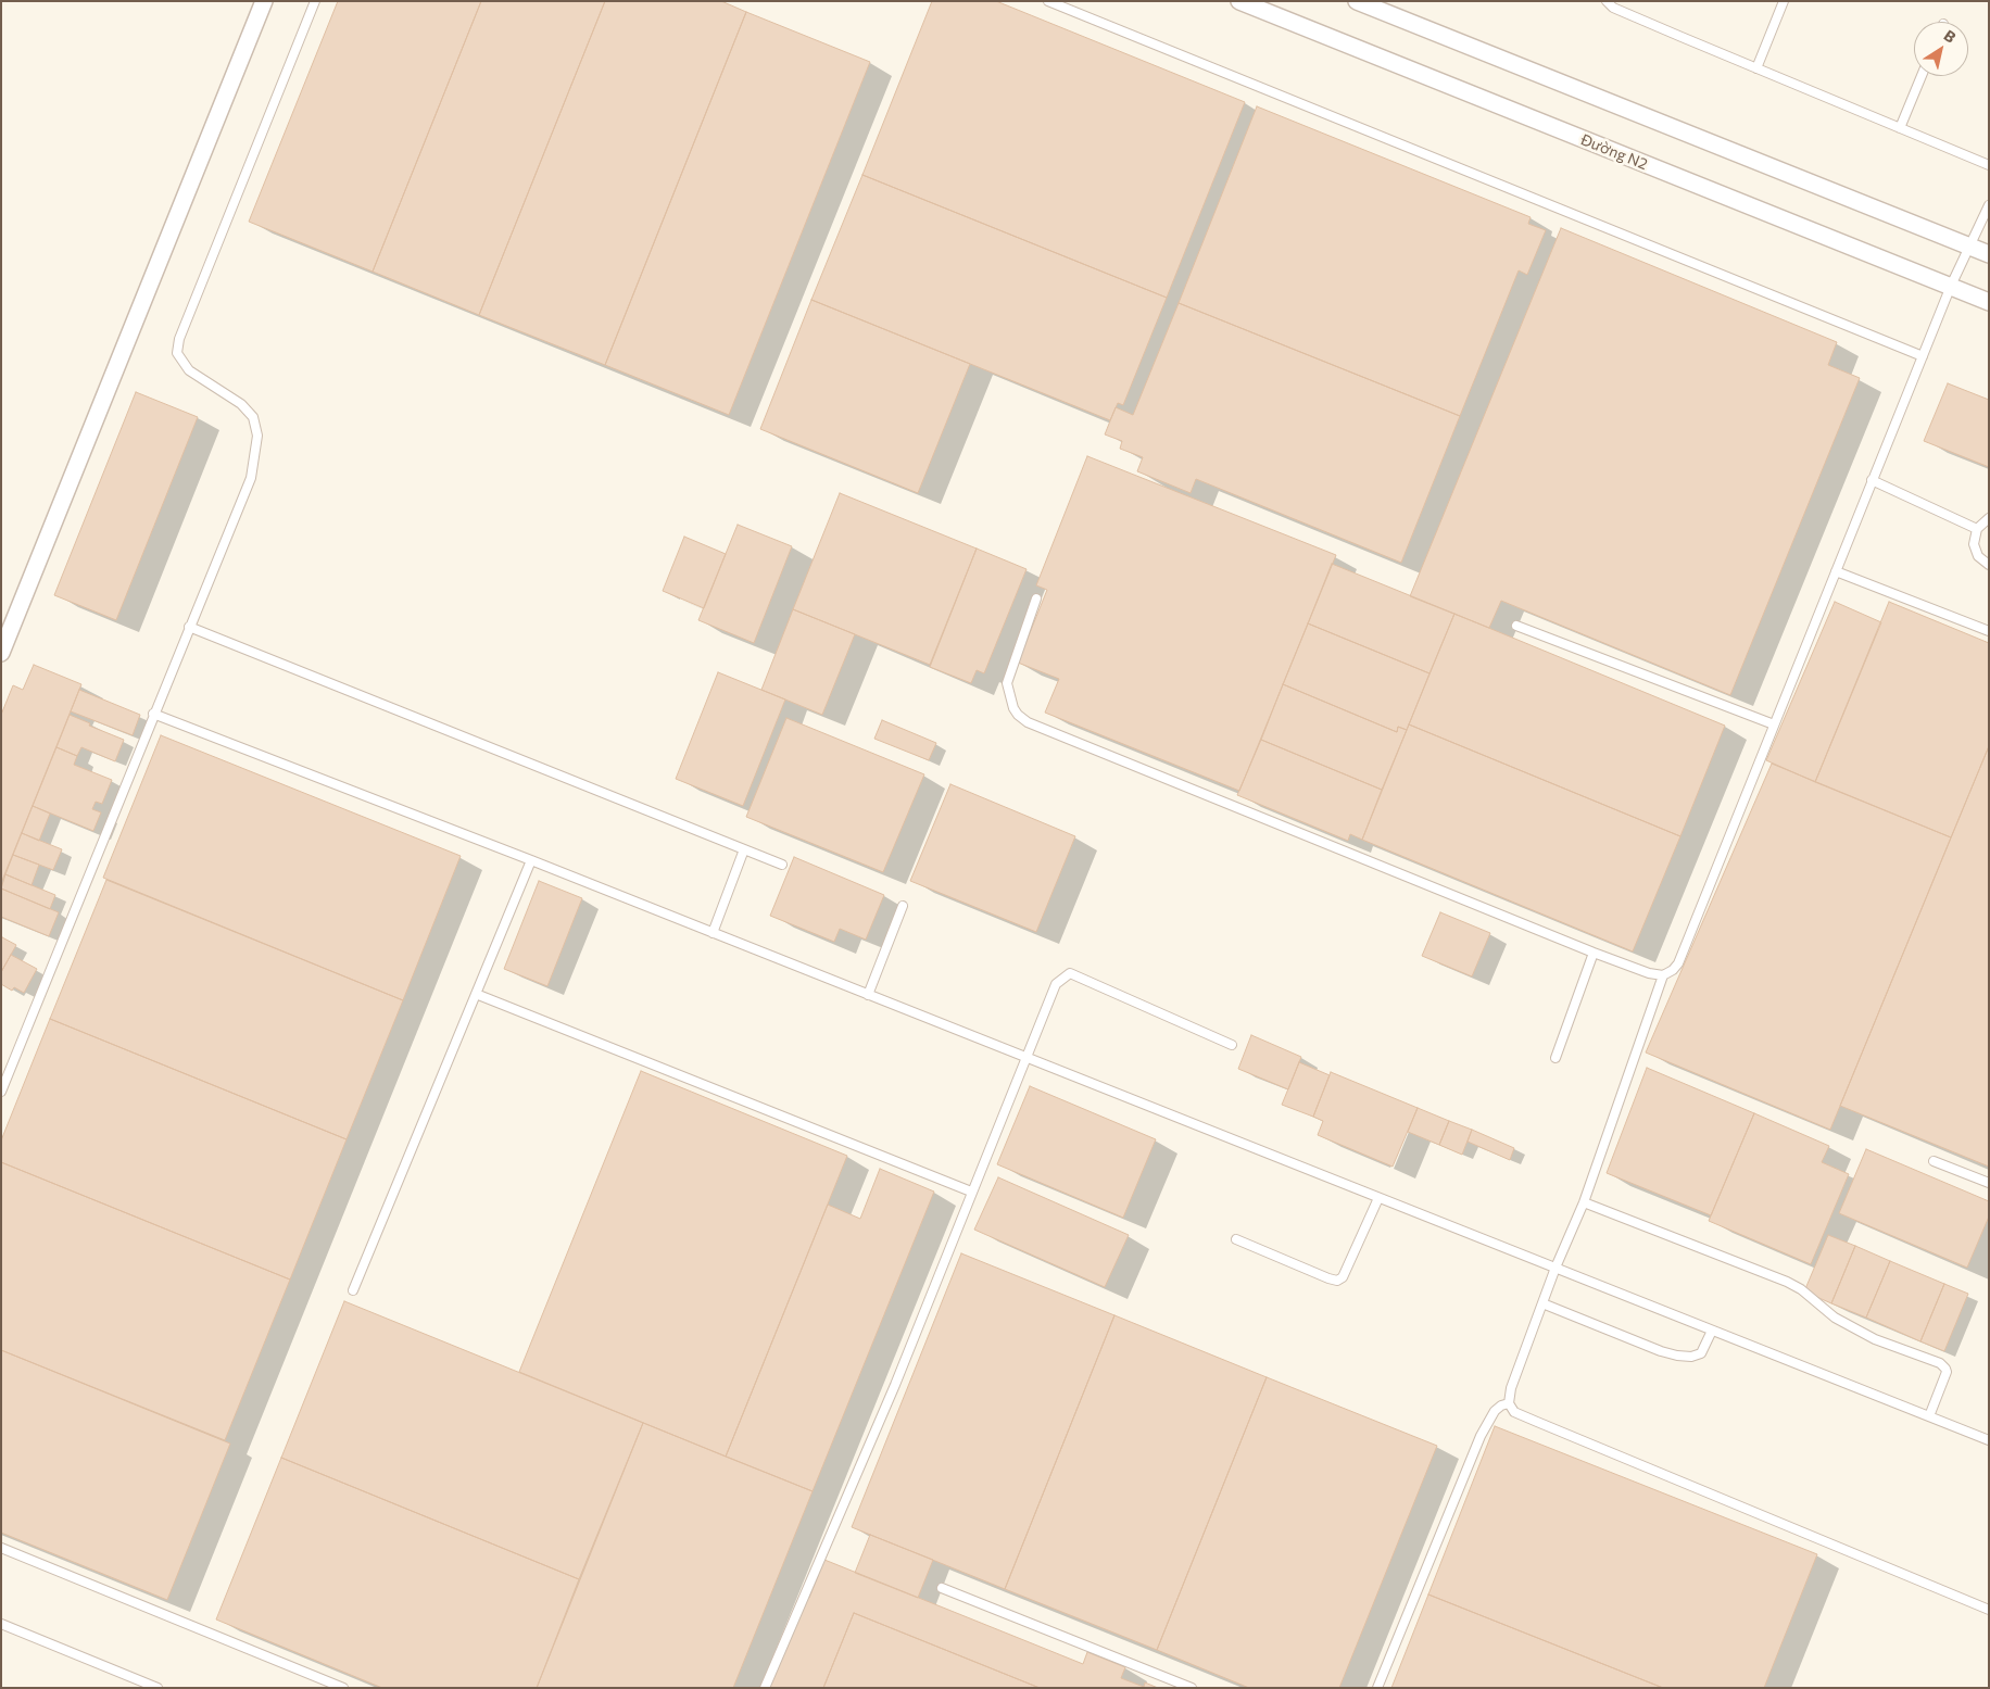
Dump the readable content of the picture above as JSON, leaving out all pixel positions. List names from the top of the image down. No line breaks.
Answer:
{"streets":{"street":["Đường N2"]},"north":"top right"}
